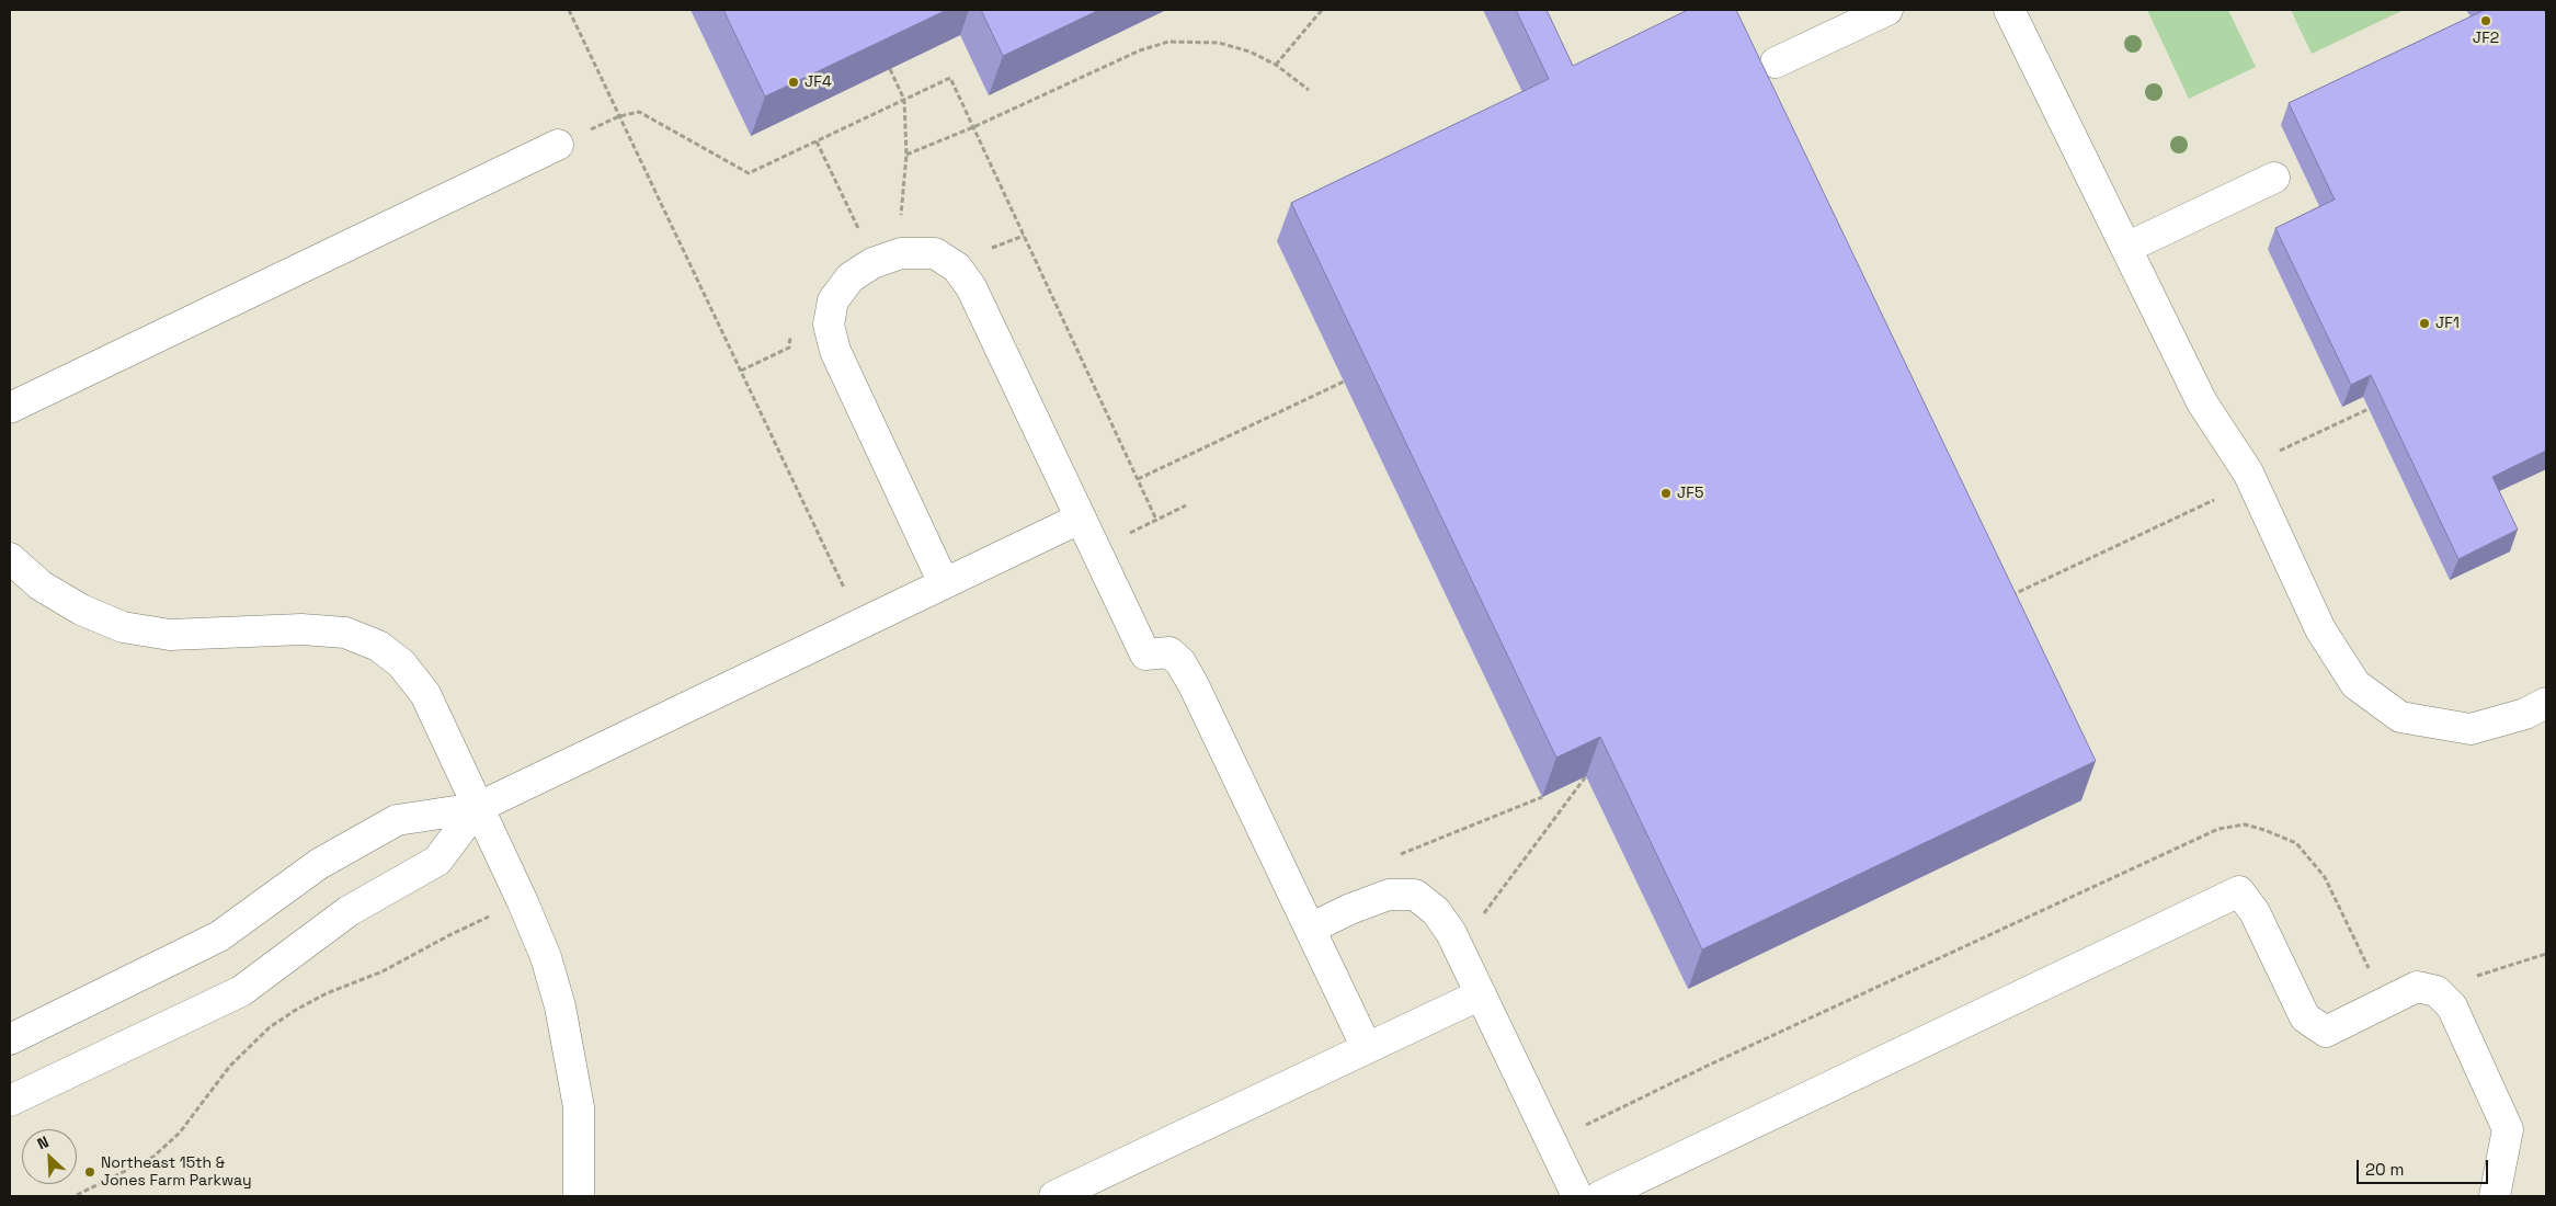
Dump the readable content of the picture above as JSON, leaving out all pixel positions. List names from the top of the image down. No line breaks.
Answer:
{"places":["JF2","JF4","JF1","JF5","Northeast 15th & Jones Farm Parkway"],"scale_bar":"20 m","north":"top left"}
